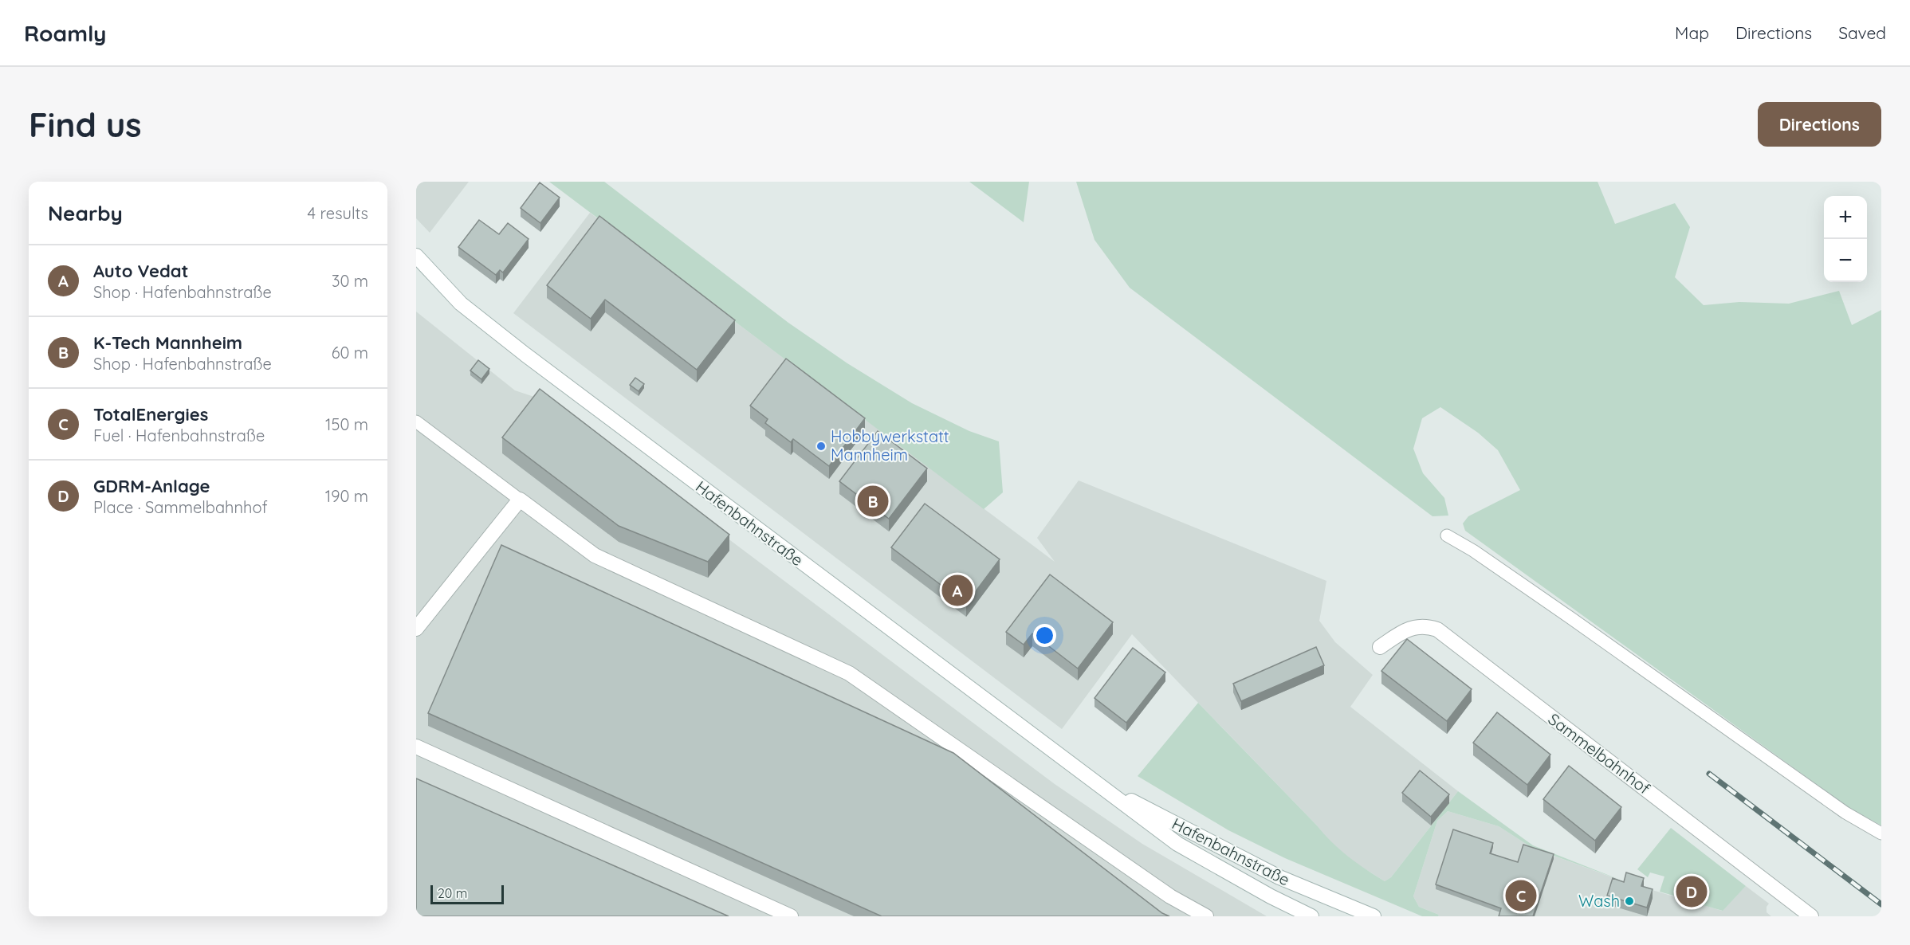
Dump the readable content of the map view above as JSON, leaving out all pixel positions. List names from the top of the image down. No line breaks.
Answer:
{"streets":{"street":["Hafenbahnstraße","Sammelbahnhof"]},"places":["Hobbywerkstatt Mannheim","Wash"],"scale_bar":"20 m","page":{"header":"Roamly","nav":["Map","Directions","Saved"],"buttons":"Directions","title":"Find us","heading":["Nearby","4 results"],"map_buttons":["+","−"],"list":[{"mark":"A","name":"Auto Vedat","note":"Shop · Hafenbahnstraße","value":"30 m"},{"mark":"B","name":"K-Tech Mannheim","note":"Shop · Hafenbahnstraße","value":"60 m"},{"mark":"C","name":"TotalEnergies","note":"Fuel · Hafenbahnstraße","value":"150 m"},{"mark":"D","name":"GDRM-Anlage","note":"Place · Sammelbahnhof","value":"190 m"}],"pins":["B","A","D","C"],"scale":"20 m"}}
